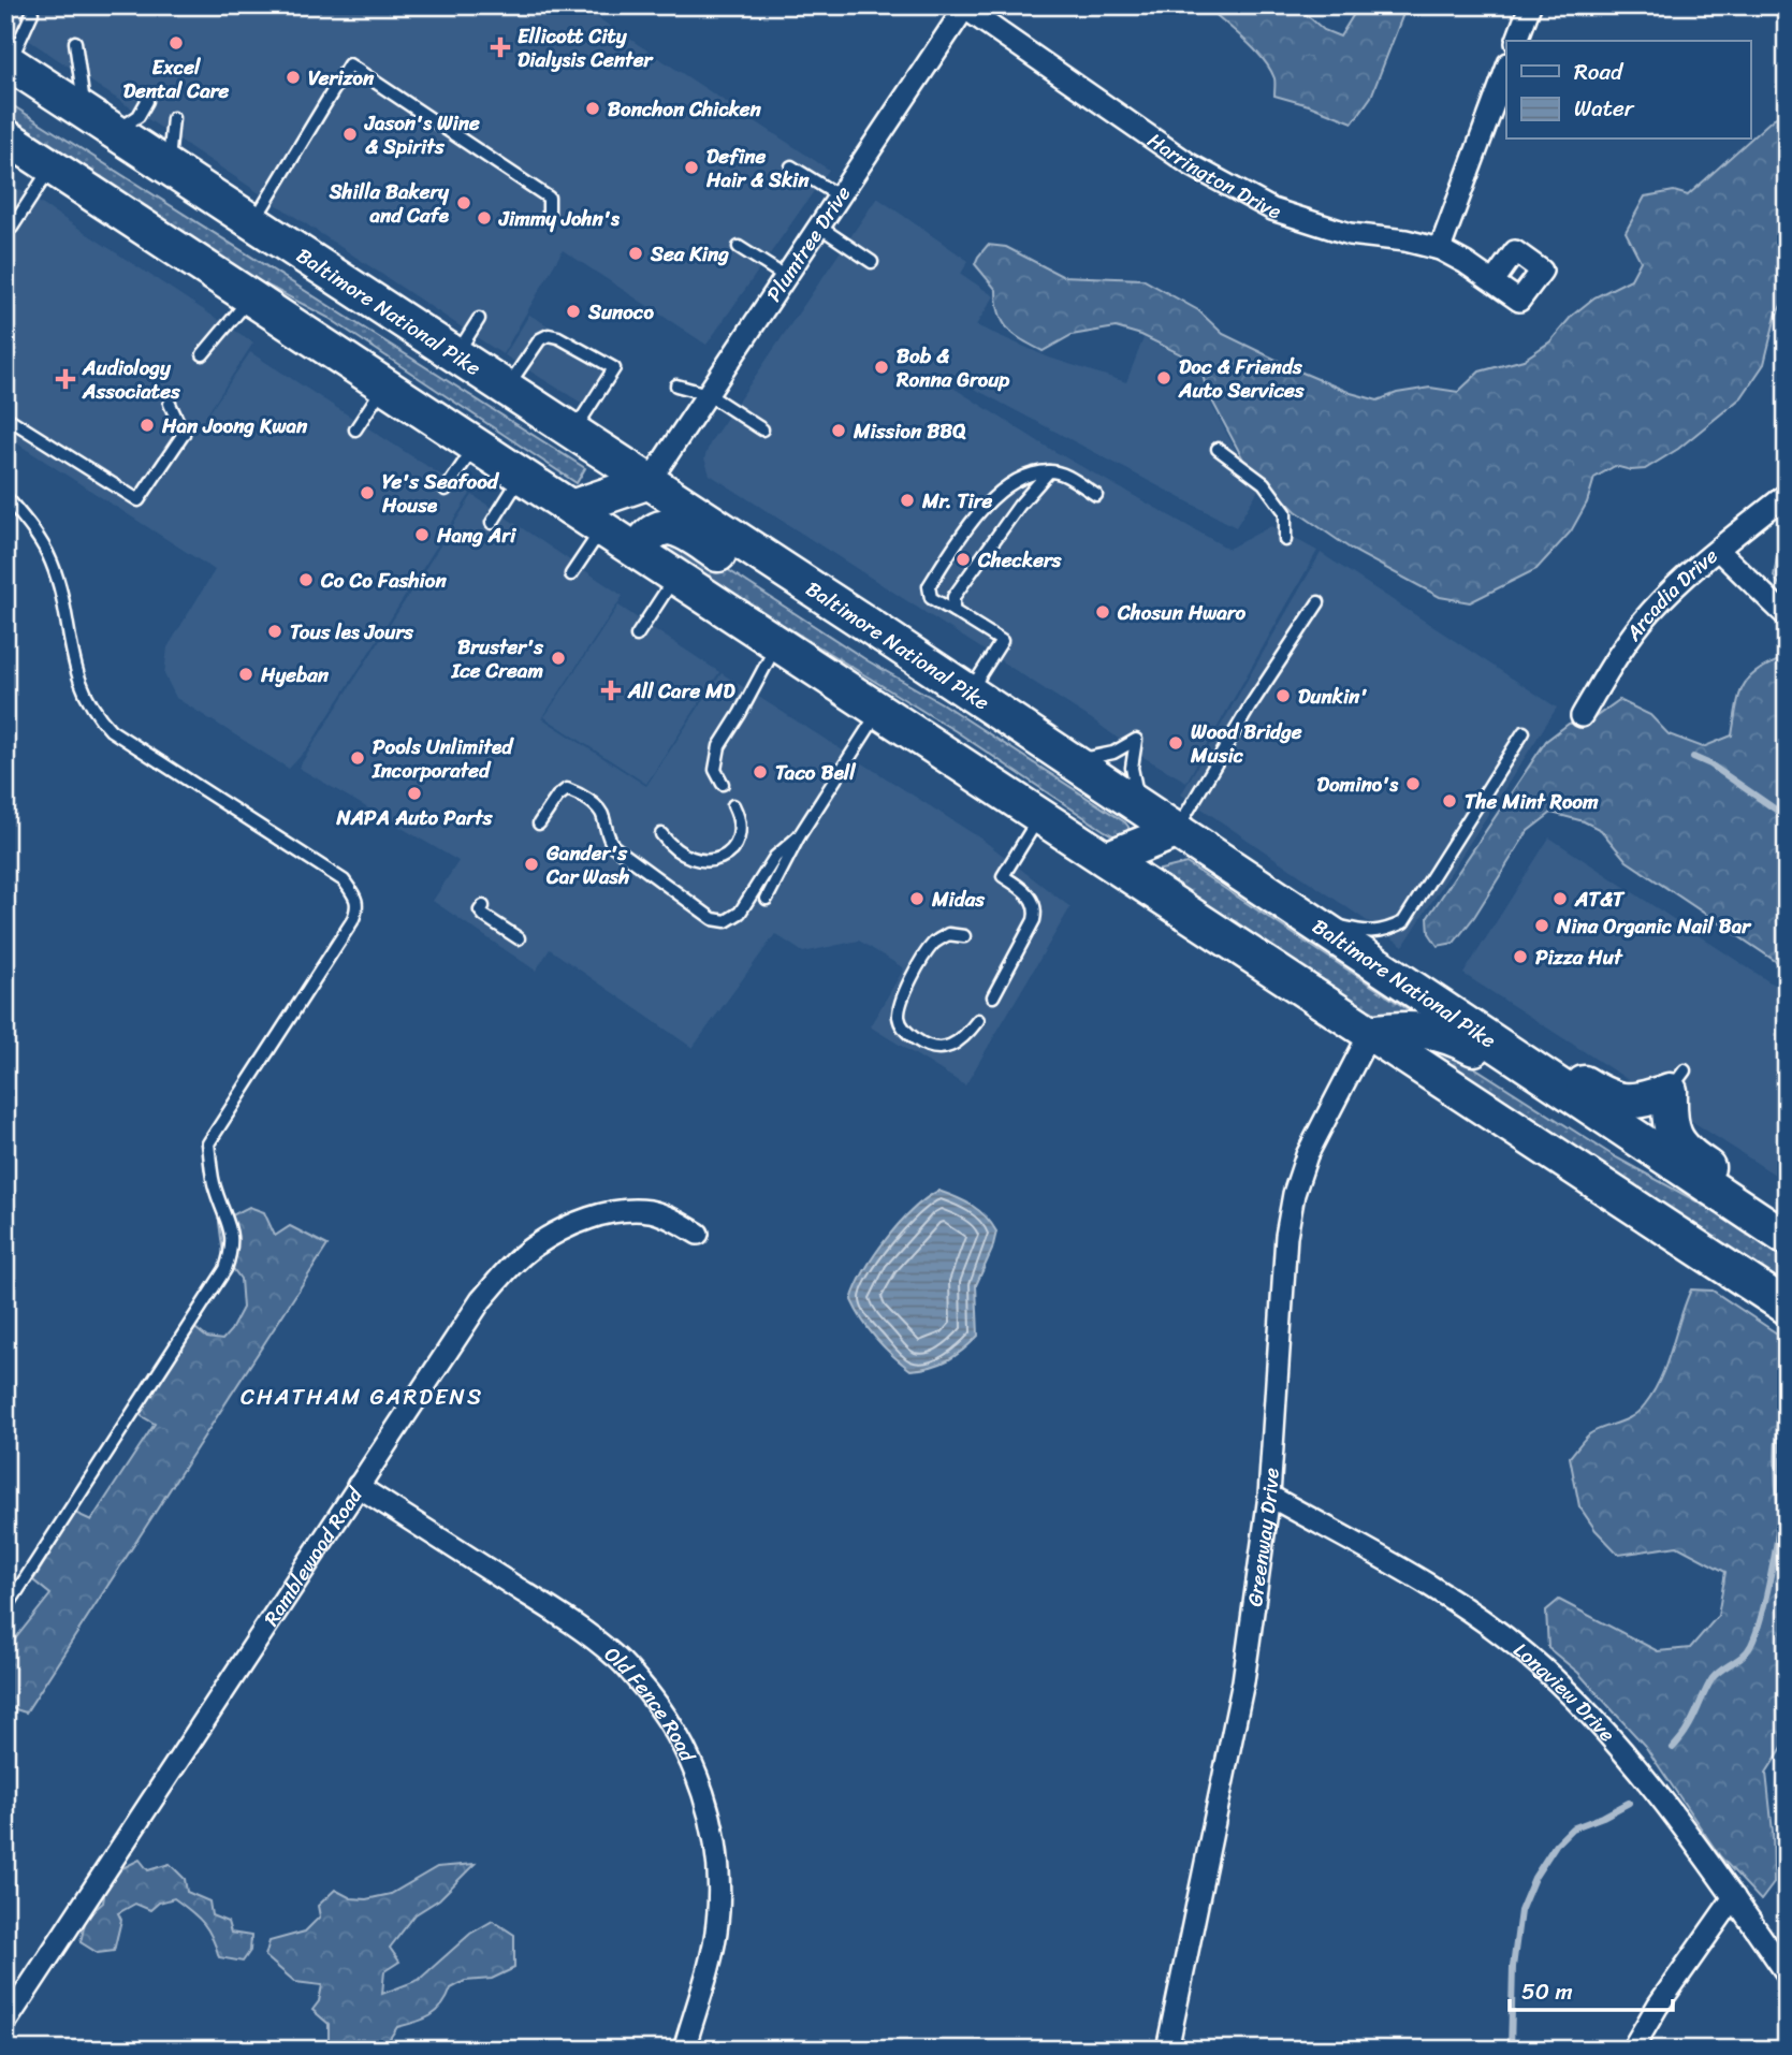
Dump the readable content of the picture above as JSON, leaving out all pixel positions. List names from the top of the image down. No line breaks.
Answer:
{"streets":{"main road":["Baltimore National Pike"],"street":["Harrington Drive","Plumtree Drive","Arcadia Drive","Greenway Drive","Ramblewood Road","Longview Drive","Old Fence Road"]},"crossings":[["Harrington Drive","Plumtree Drive"],["Plumtree Drive","Baltimore National Pike"],["Greenway Drive","Longview Drive"],["Ramblewood Road","Old Fence Road"]],"districts":["CHATHAM GARDENS"],"places":{"other":["Excel Dental Care","Verizon","Bonchon Chicken","Jason's Wine & Spirits","Define Hair & Skin","Shilla Bakery and Cafe","Jimmy John's","Sea King","Sunoco","Bob & Ronna Group","Doc & Friends Auto Services","Han Joong Kwan","Mission BBQ","Ye's Seafood House","Mr. Tire","Hang Ari","Checkers","Co Co Fashion","Chosun Hwaro","Tous les Jours","Bruster's Ice Cream","Hyeban","Dunkin'","Wood Bridge Music","Pools Unlimited Incorporated","Taco Bell","Domino's","NAPA Auto Parts","The Mint Room","Gander's Car Wash","Midas","AT&T","Nina Organic Nail Bar","Pizza Hut"],"health":["Ellicott City Dialysis Center","Audiology Associates","All Care MD"]},"legend":["Road","Water"],"scale_bar":"50 m"}
